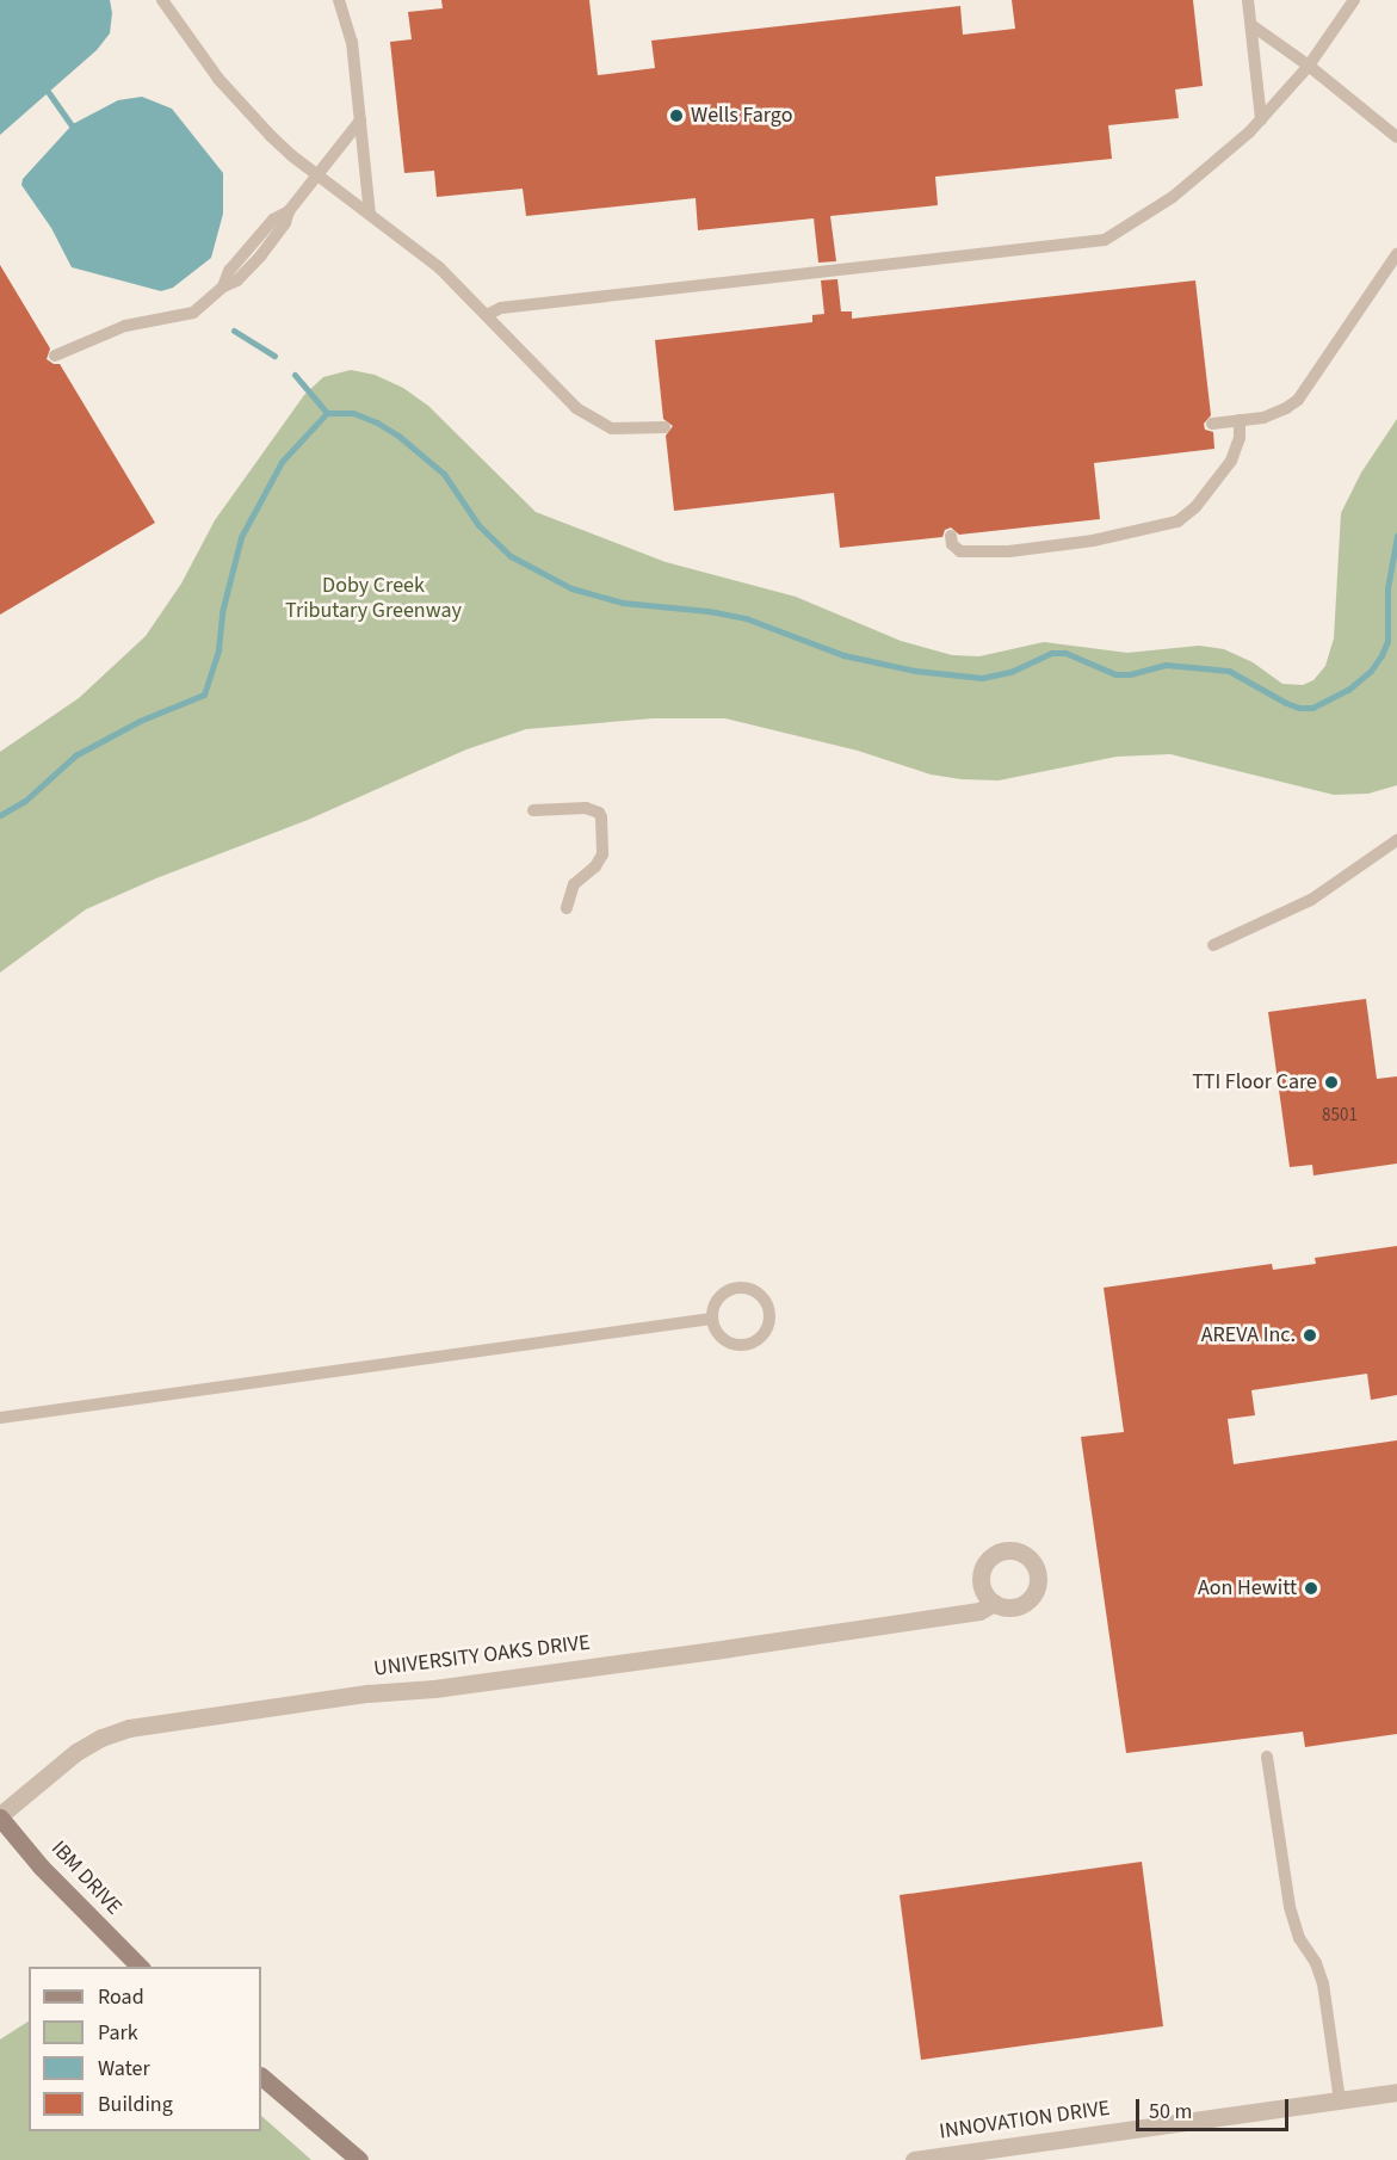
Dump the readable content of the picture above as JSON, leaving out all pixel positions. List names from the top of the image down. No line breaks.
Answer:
{"streets":{"street":["UNIVERSITY OAKS DRIVE","IBM DRIVE","INNOVATION DRIVE"]},"crossings":[["UNIVERSITY OAKS DRIVE","IBM DRIVE"]],"parks":["Doby Creek Tributary Greenway"],"places":["Wells Fargo","TTI Floor Care","AREVA Inc.","Aon Hewitt"],"house_numbers":["8501"],"legend":["Road","Park","Water","Building"],"scale_bar":"50 m"}
